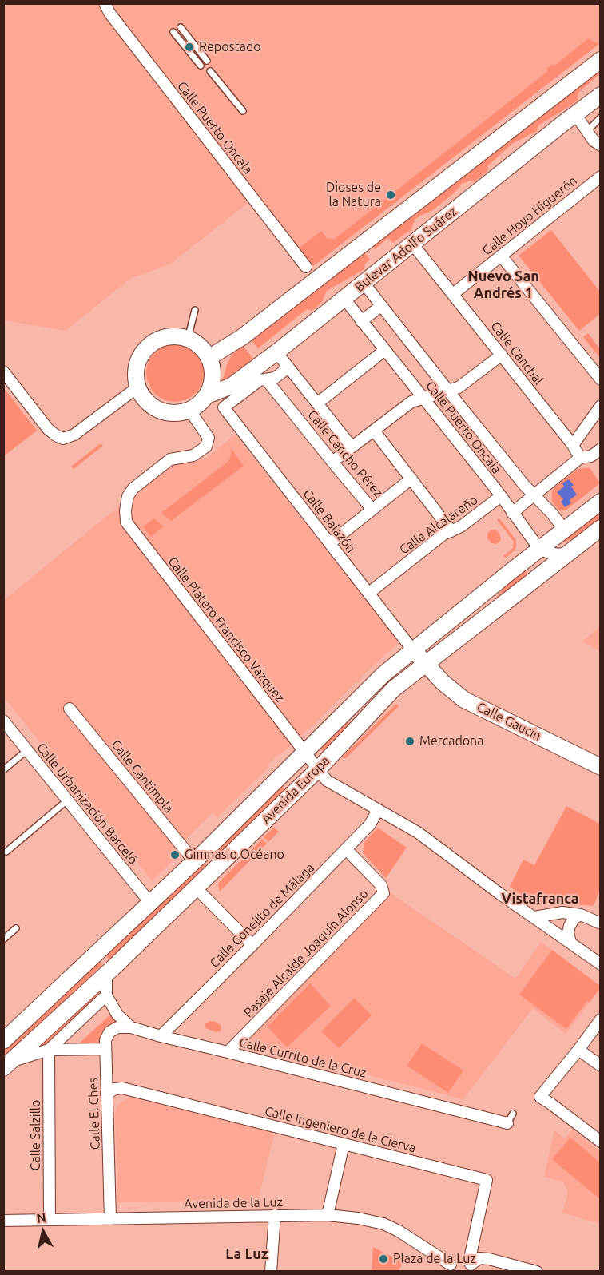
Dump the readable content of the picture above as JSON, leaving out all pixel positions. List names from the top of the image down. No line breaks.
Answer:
{"streets":{"main road":["Bulevar Adolfo Suárez","Calle Gaucín","Avenida Europa"],"street":["Calle Puerto Oncala","Calle Hoyo Higuerón","Calle Canchal","Calle Cancho Pérez","Calle Balazón","Calle Alcalareño","Calle Platero Francisco Vázquez","Calle Cantimpla","Calle Urbanización Barceló","Calle Conejito de Málaga","Pasaje Alcalde Joaquín Alonso","Calle Currito de la Cruz","Calle El Ches","Calle Ingeniero de la Cierva","Calle Salzillo","Avenida de la Luz"]},"crossings":[["Calle Puerto Oncala","Bulevar Adolfo Suárez"],["Calle Puerto Oncala","Calle Alcalareño"],["Calle Puerto Oncala","Avenida Europa"],["Calle Hoyo Higuerón","Calle Canchal"],["Bulevar Adolfo Suárez","Calle Canchal"],["Bulevar Adolfo Suárez","Calle Cancho Pérez"],["Bulevar Adolfo Suárez","Calle Platero Francisco Vázquez"],["Calle Cancho Pérez","Calle Balazón"],["Calle Balazón","Calle Alcalareño"],["Calle Balazón","Calle Gaucín"],["Calle Balazón","Avenida Europa"],["Calle Platero Francisco Vázquez","Avenida Europa"],["Calle Platero Francisco Vázquez","Calle Conejito de Málaga"],["Calle Gaucín","Avenida Europa"],["Calle Cantimpla","Avenida Europa"],["Avenida Europa","Calle Urbanización Barceló"],["Calle Conejito de Málaga","Pasaje Alcalde Joaquín Alonso"],["Calle Conejito de Málaga","Calle Currito de la Cruz"],["Pasaje Alcalde Joaquín Alonso","Calle Currito de la Cruz"],["Calle Currito de la Cruz","Calle El Ches"],["Calle El Ches","Calle Ingeniero de la Cierva"],["Calle El Ches","Avenida de la Luz"],["Calle Salzillo","Avenida de la Luz"]],"districts":["Nuevo San Andrés 1","Vistafranca","La Luz"],"places":["Repostado","Dioses de la Natura","Mercadona","Gimnasio Océano","Plaza de la Luz"],"north":"top"}
